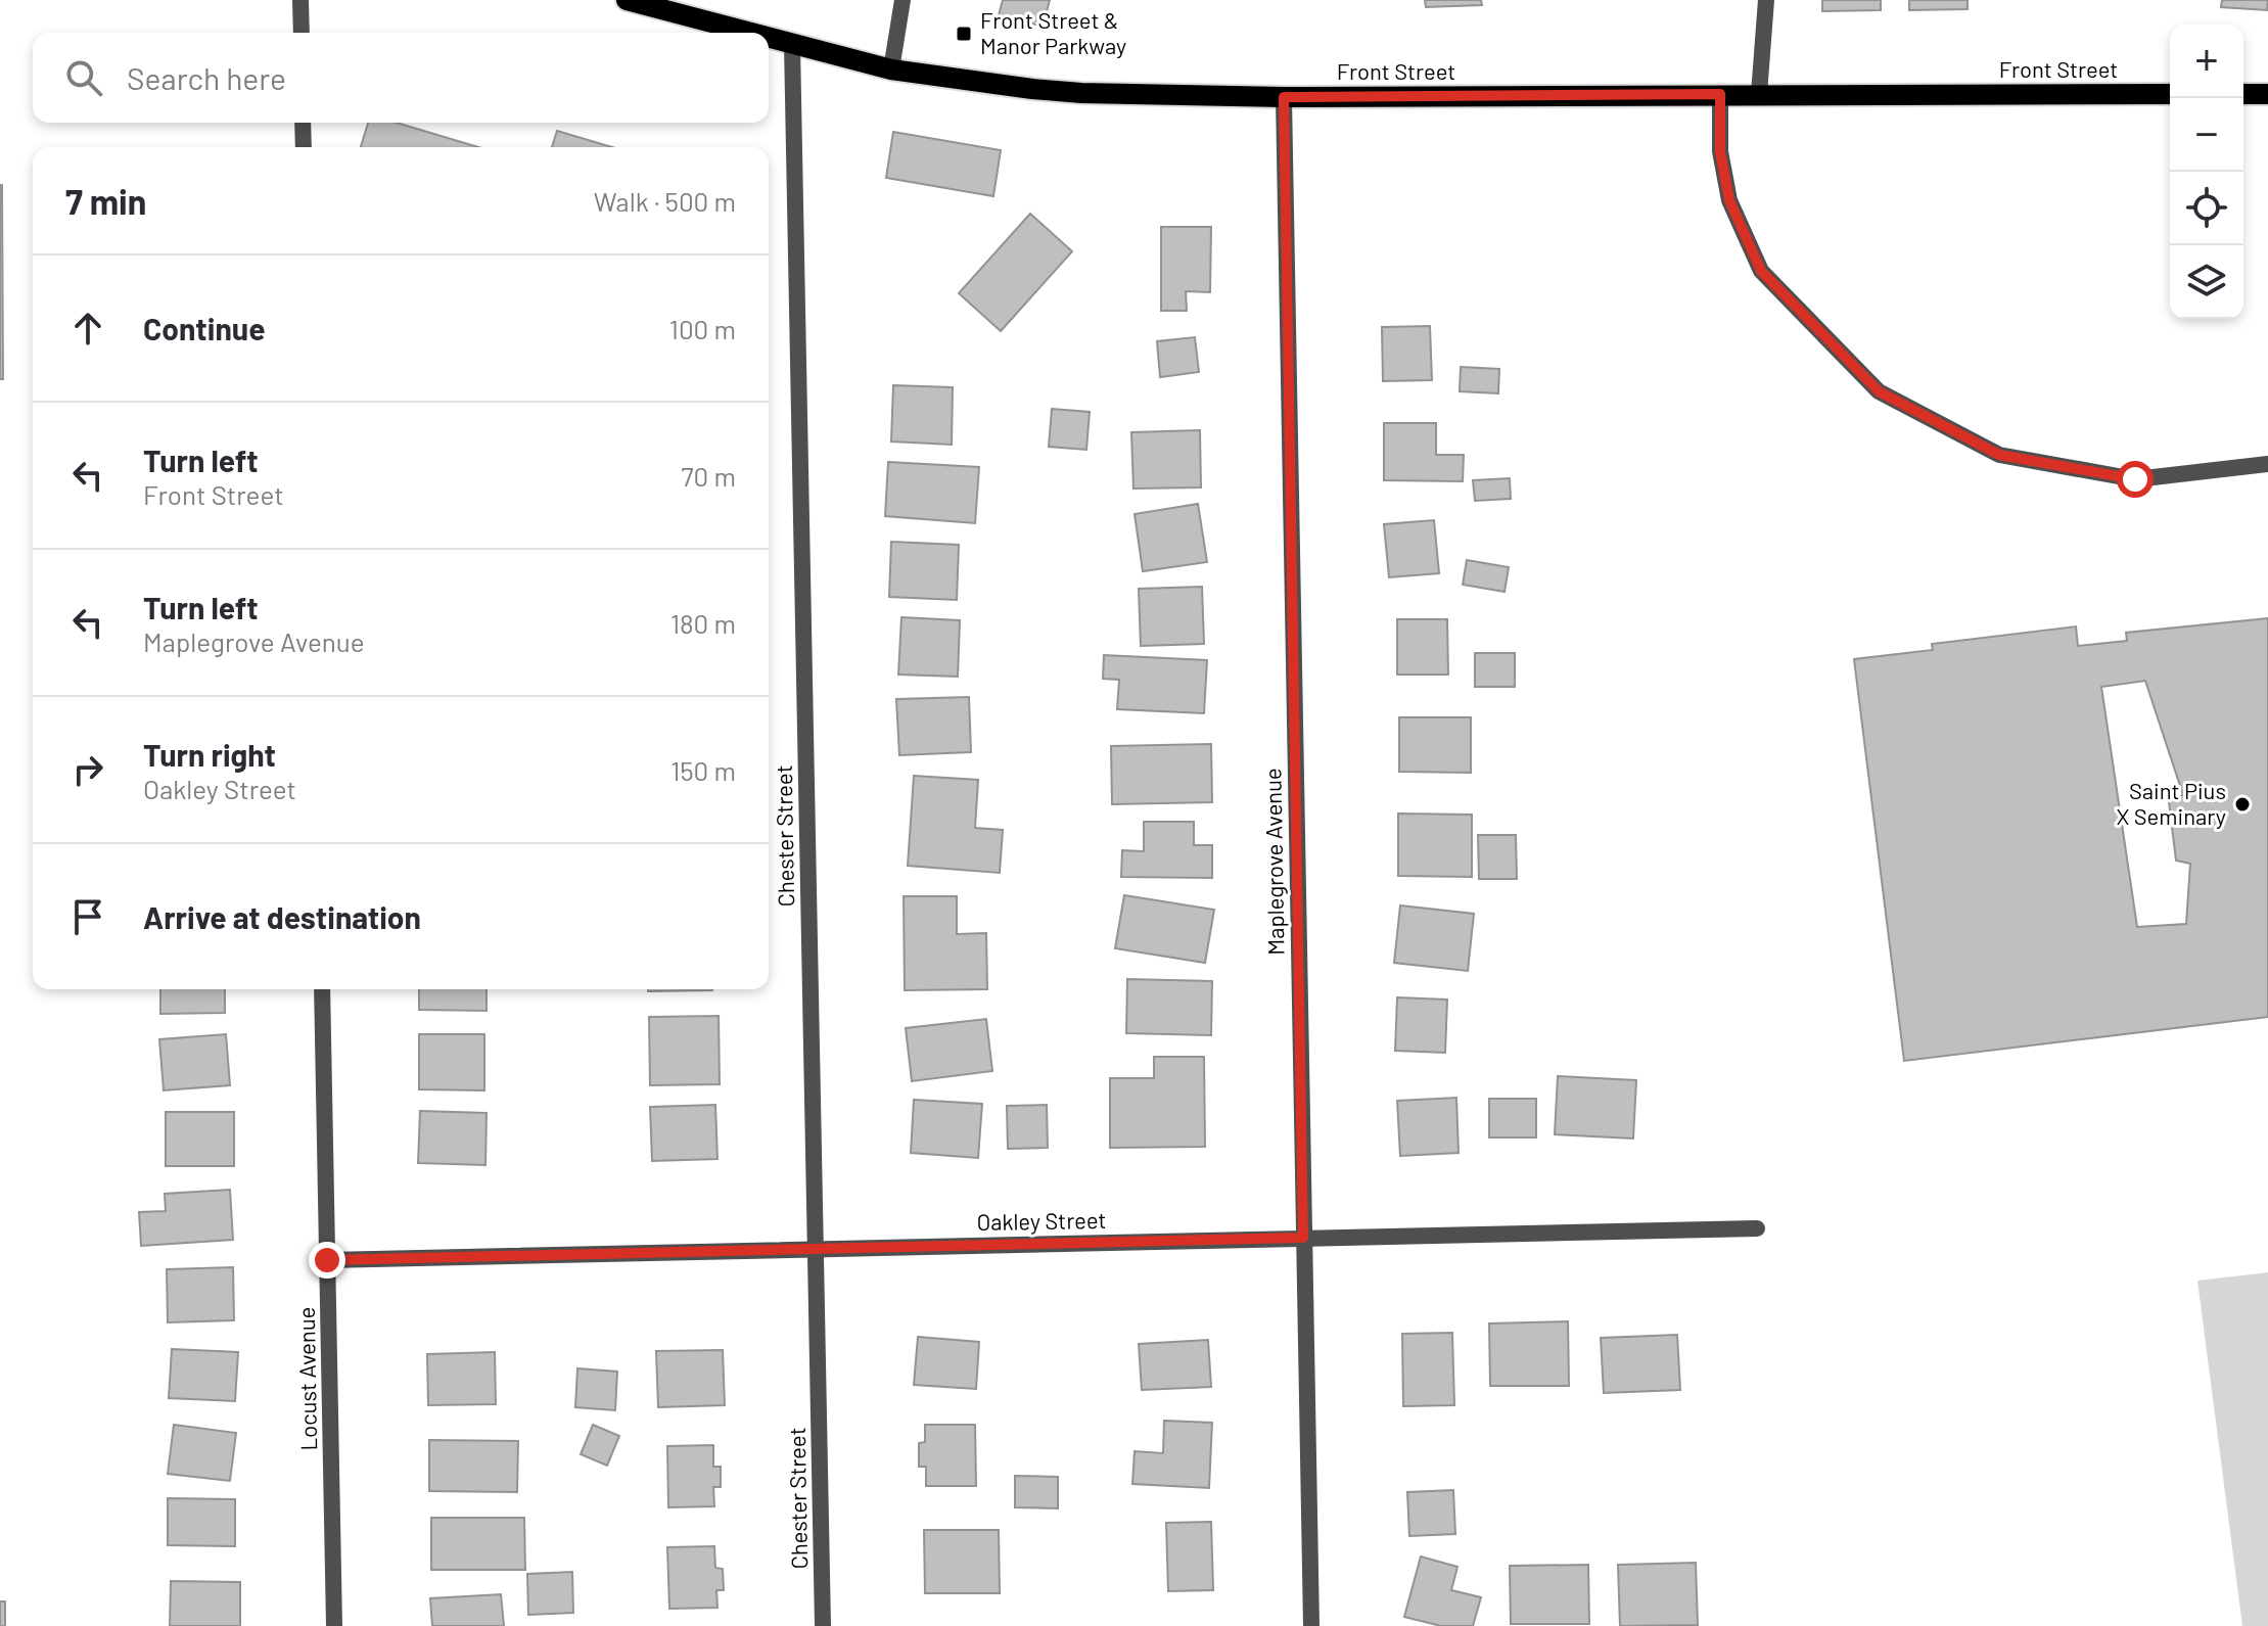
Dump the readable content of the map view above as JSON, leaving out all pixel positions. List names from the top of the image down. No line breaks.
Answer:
{"streets":{"main road":["Front Street"],"street":["Chester Street","Maplegrove Avenue","Oakley Street","Locust Avenue"]},"crossings":[["Front Street","Chester Street"],["Front Street","Maplegrove Avenue"],["Chester Street","Oakley Street"],["Maplegrove Avenue","Oakley Street"],["Oakley Street","Locust Avenue"]],"places":{"transit":["Front Street & Manor Parkway"],"other":["Saint Pius X Seminary"]},"page":{"map_buttons":["+","−"],"search":"Search here","heading":["7 min","Walk · 500 m"],"list":[["Continue","100 m"],["Turn left","Front Street","70 m"],["Turn left","Maplegrove Avenue","180 m"],["Turn right","Oakley Street","150 m"],"Arrive at destination"]}}
